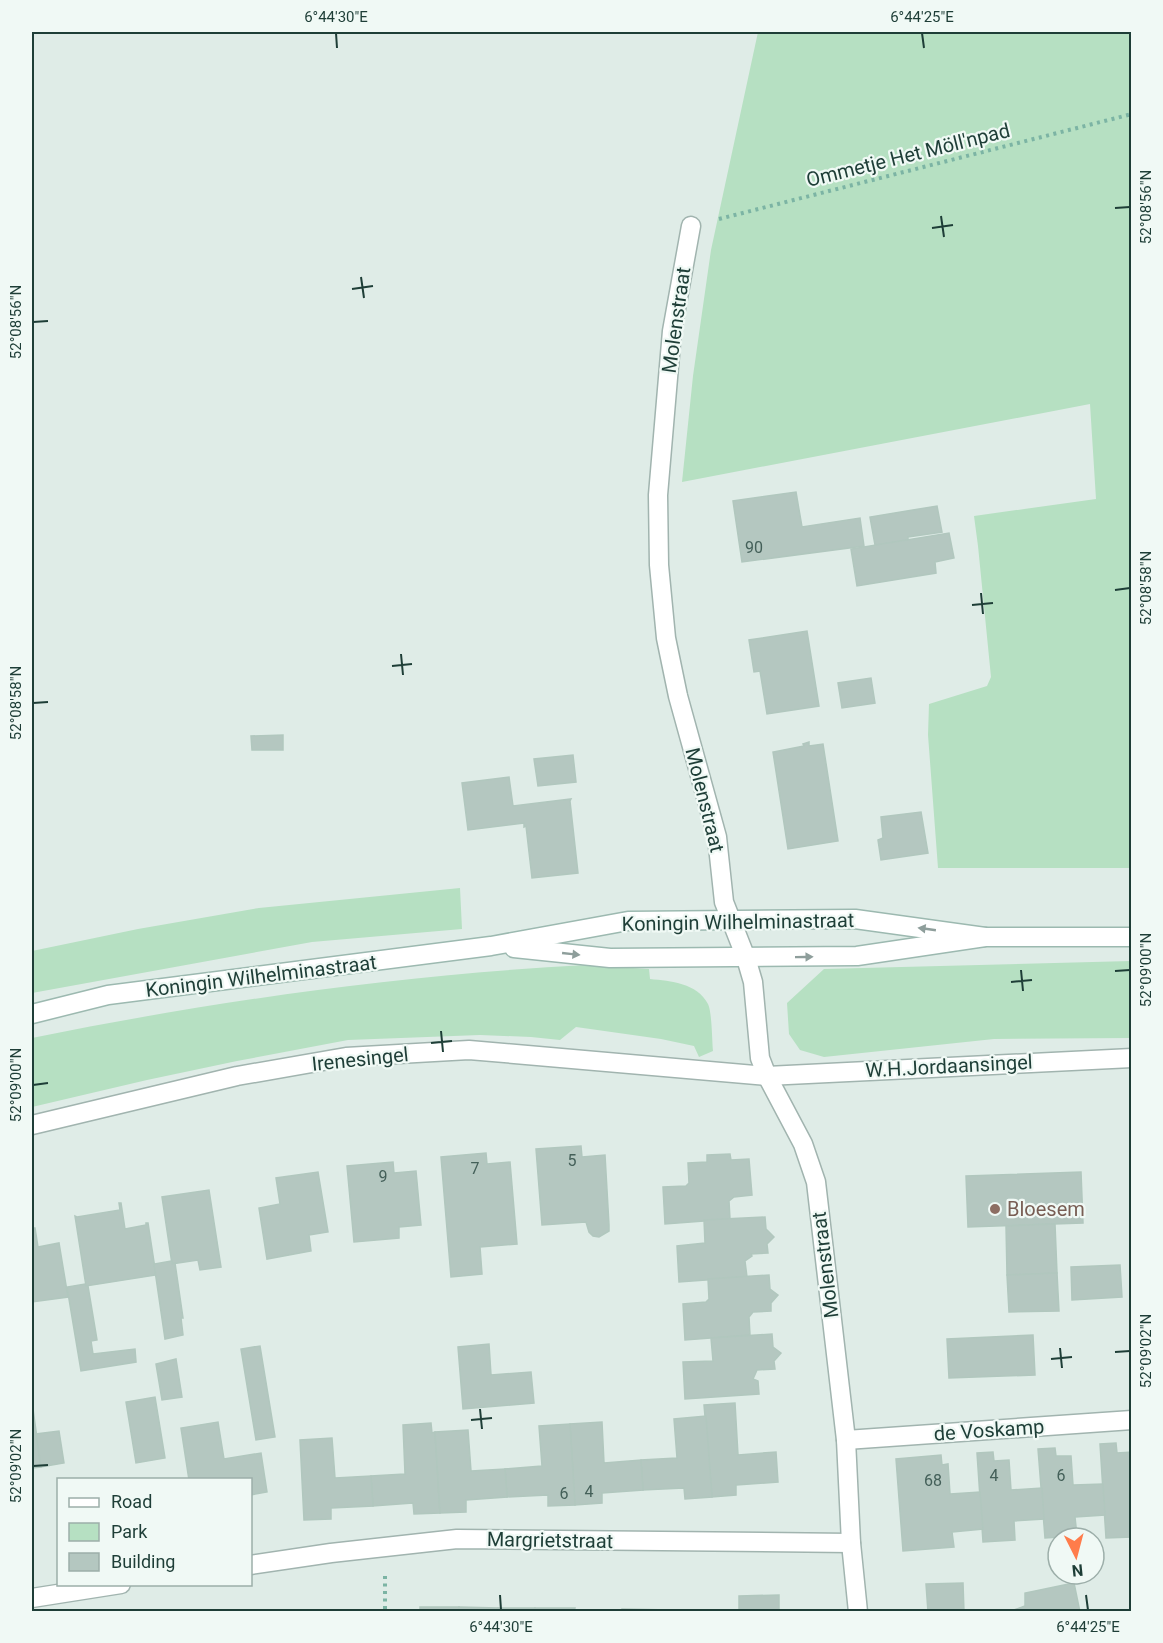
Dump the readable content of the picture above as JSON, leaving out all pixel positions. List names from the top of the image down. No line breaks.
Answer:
{"streets":{"street":["Molenstraat","Koningin Wilhelminastraat","Irenesingel","W.H.Jordaansingel","de Voskamp","Margrietstraat"],"path":["Ommetje Het Möll'npad"]},"crossings":[["Ommetje Het Möll'npad","Molenstraat"],["Molenstraat","Koningin Wilhelminastraat"],["Molenstraat","Irenesingel"],["Molenstraat","W.H.Jordaansingel"],["Molenstraat","de Voskamp"],["Molenstraat","Margrietstraat"],["Irenesingel","W.H.Jordaansingel"]],"places":["Bloesem"],"house_numbers":["90","5","7","9","4","6","68","4","6"],"legend":["Road","Park","Building"],"north":"bottom","coordinates":["6°44'30\"E","6°44'25\"E","52°08'56\"N","52°08'58\"N","52°09'00\"N","52°09'02\"N"]}
